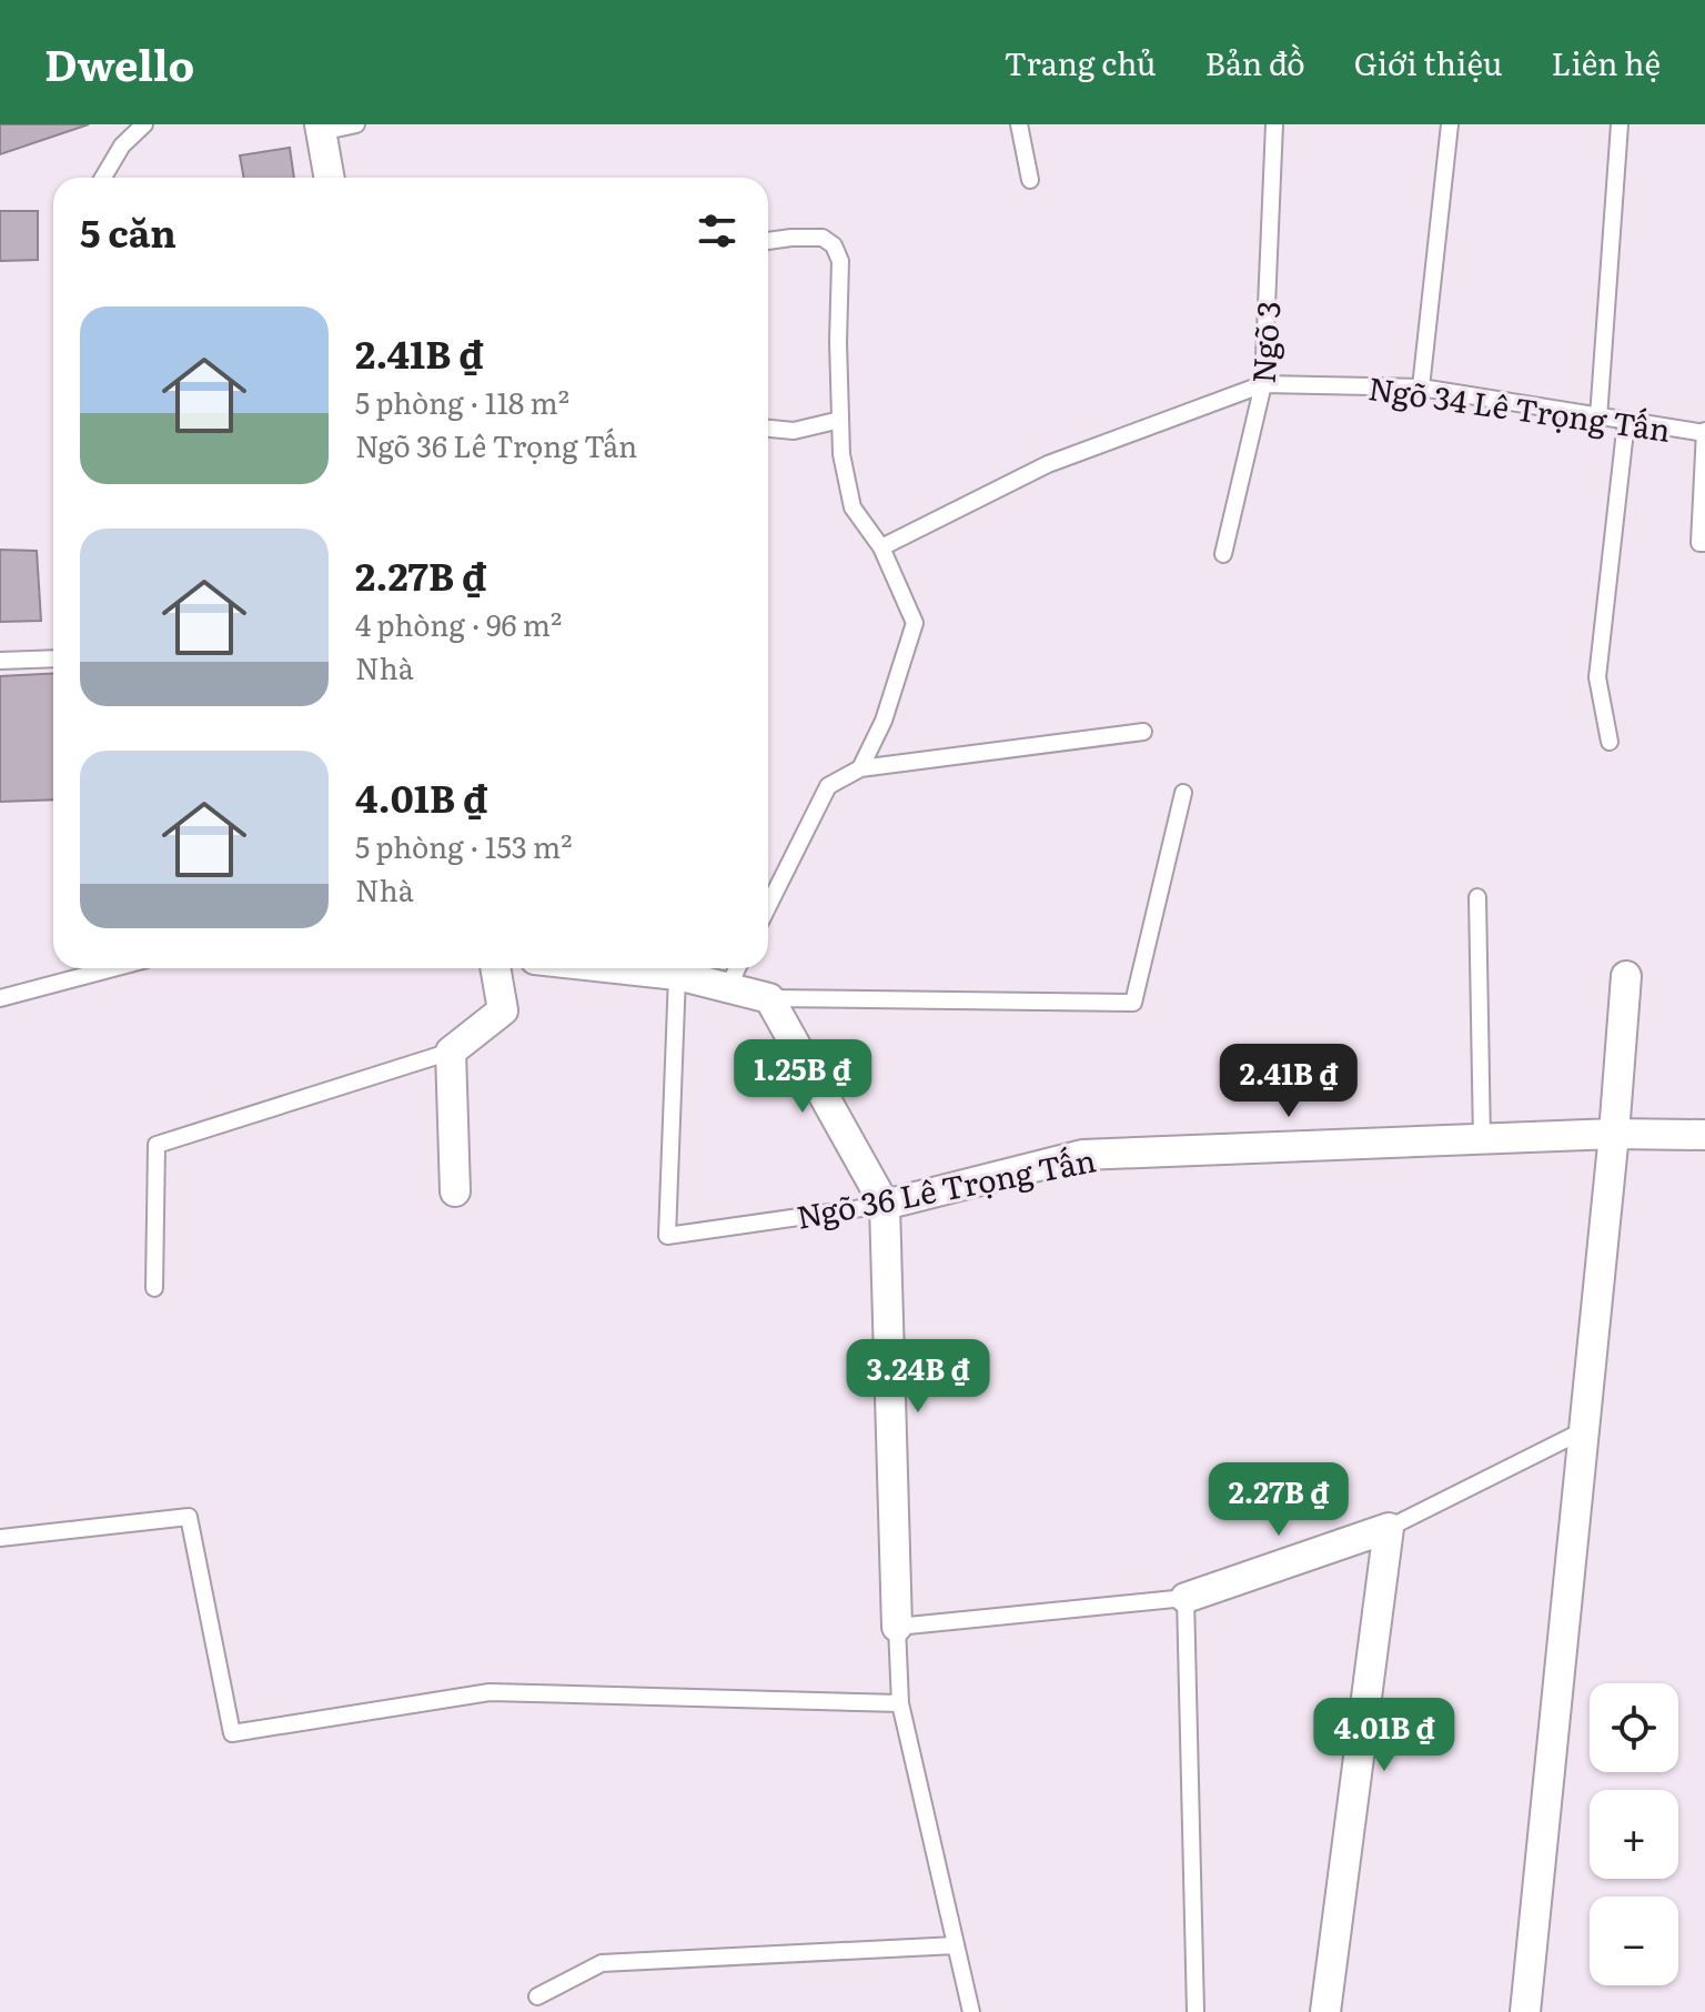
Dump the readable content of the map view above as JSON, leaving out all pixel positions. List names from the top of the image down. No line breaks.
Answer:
{"streets":{"street":["Ngõ 36 Lê Trọng Tấn"],"lane":["Ngõ 3","Ngõ 34 Lê Trọng Tấn"]},"crossings":[["Ngõ 3","Ngõ 34 Lê Trọng Tấn"]],"page":{"header":"Dwello","nav":["Trang chủ","Bản đồ","Giới thiệu","Liên hệ"],"heading":"5 căn","list":[{"name":"2.41B ₫","note":"5 phòng · 118 m² · Ngõ 36 Lê Trọng Tấn"},{"name":"2.27B ₫","note":"4 phòng · 96 m² · Nhà"},{"name":"4.01B ₫","note":"5 phòng · 153 m² · Nhà"}],"price":["1.25B ₫","2.41B ₫","3.24B ₫","2.27B ₫","4.01B ₫"],"map_buttons":["+","−"]}}
